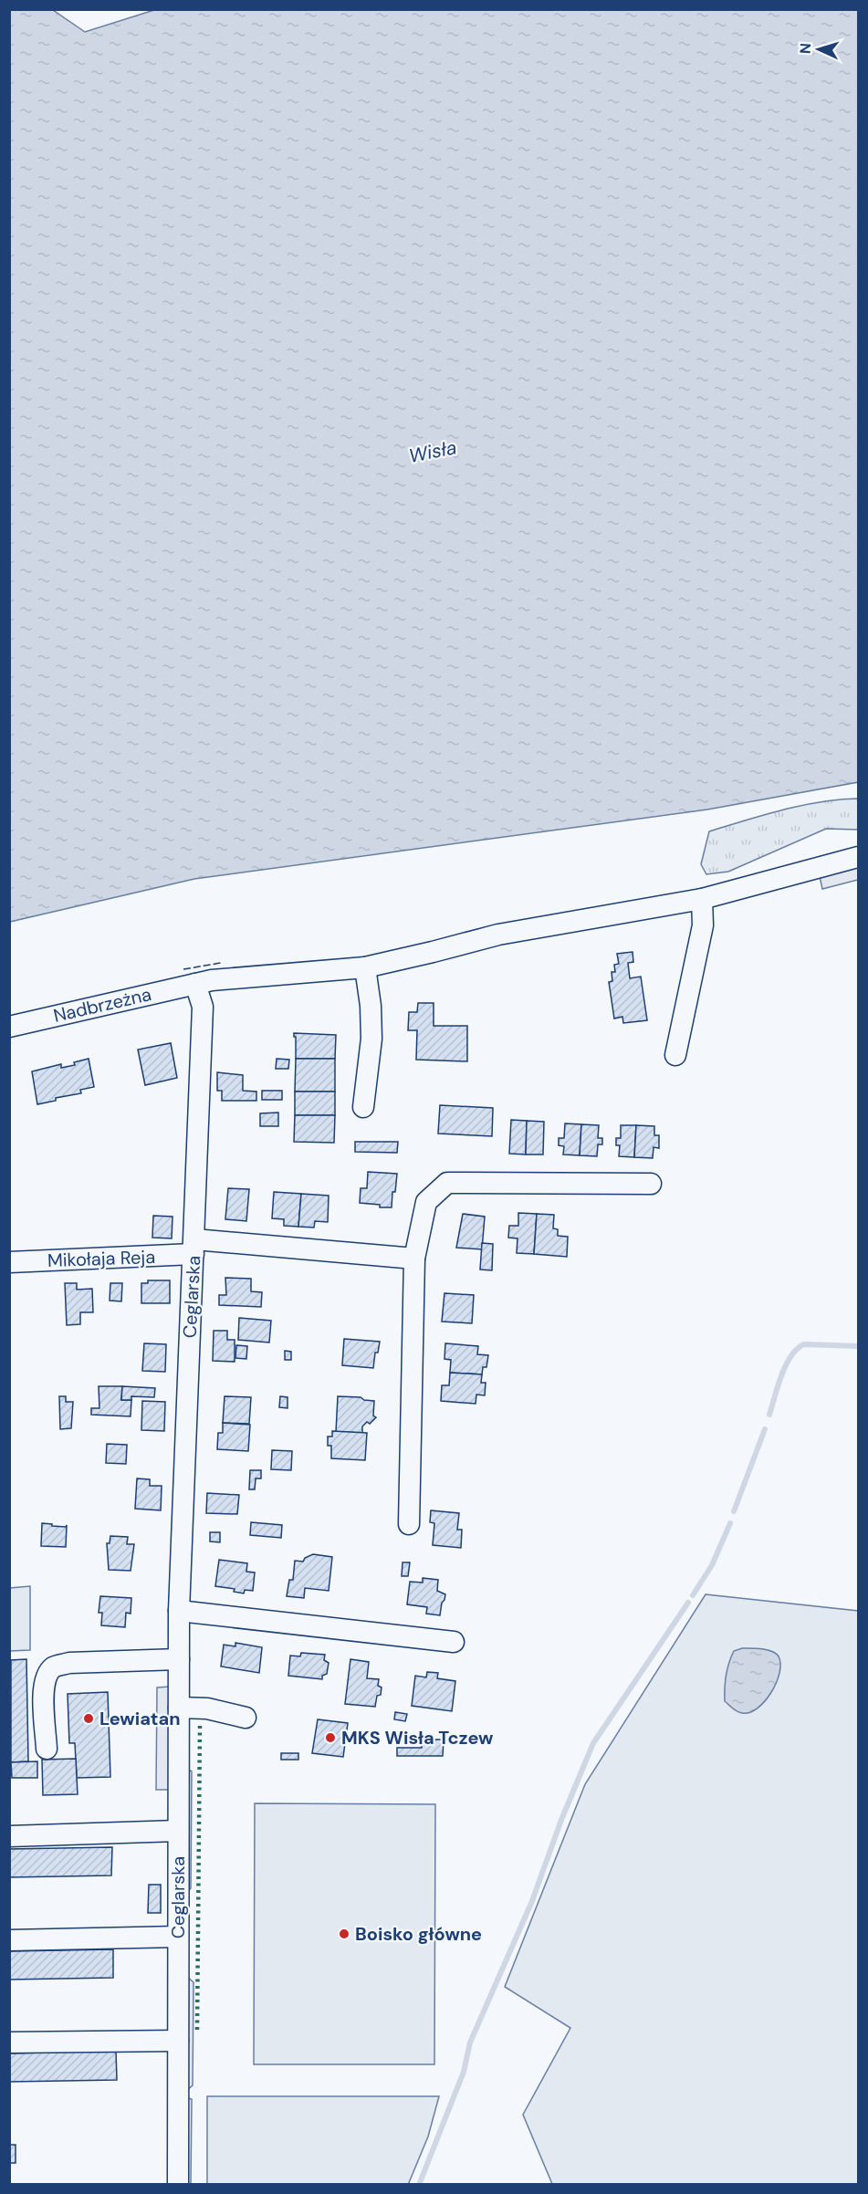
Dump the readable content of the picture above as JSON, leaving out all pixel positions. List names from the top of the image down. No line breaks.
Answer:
{"streets":{"street":["Nadbrzeżna","Mikołaja Reja","Ceglarska"]},"crossings":[["Nadbrzeżna","Ceglarska"],["Mikołaja Reja","Ceglarska"]],"water":["Wisła"],"places":["Lewiatan","MKS Wisła Tczew","Boisko główne"],"north":"left"}
